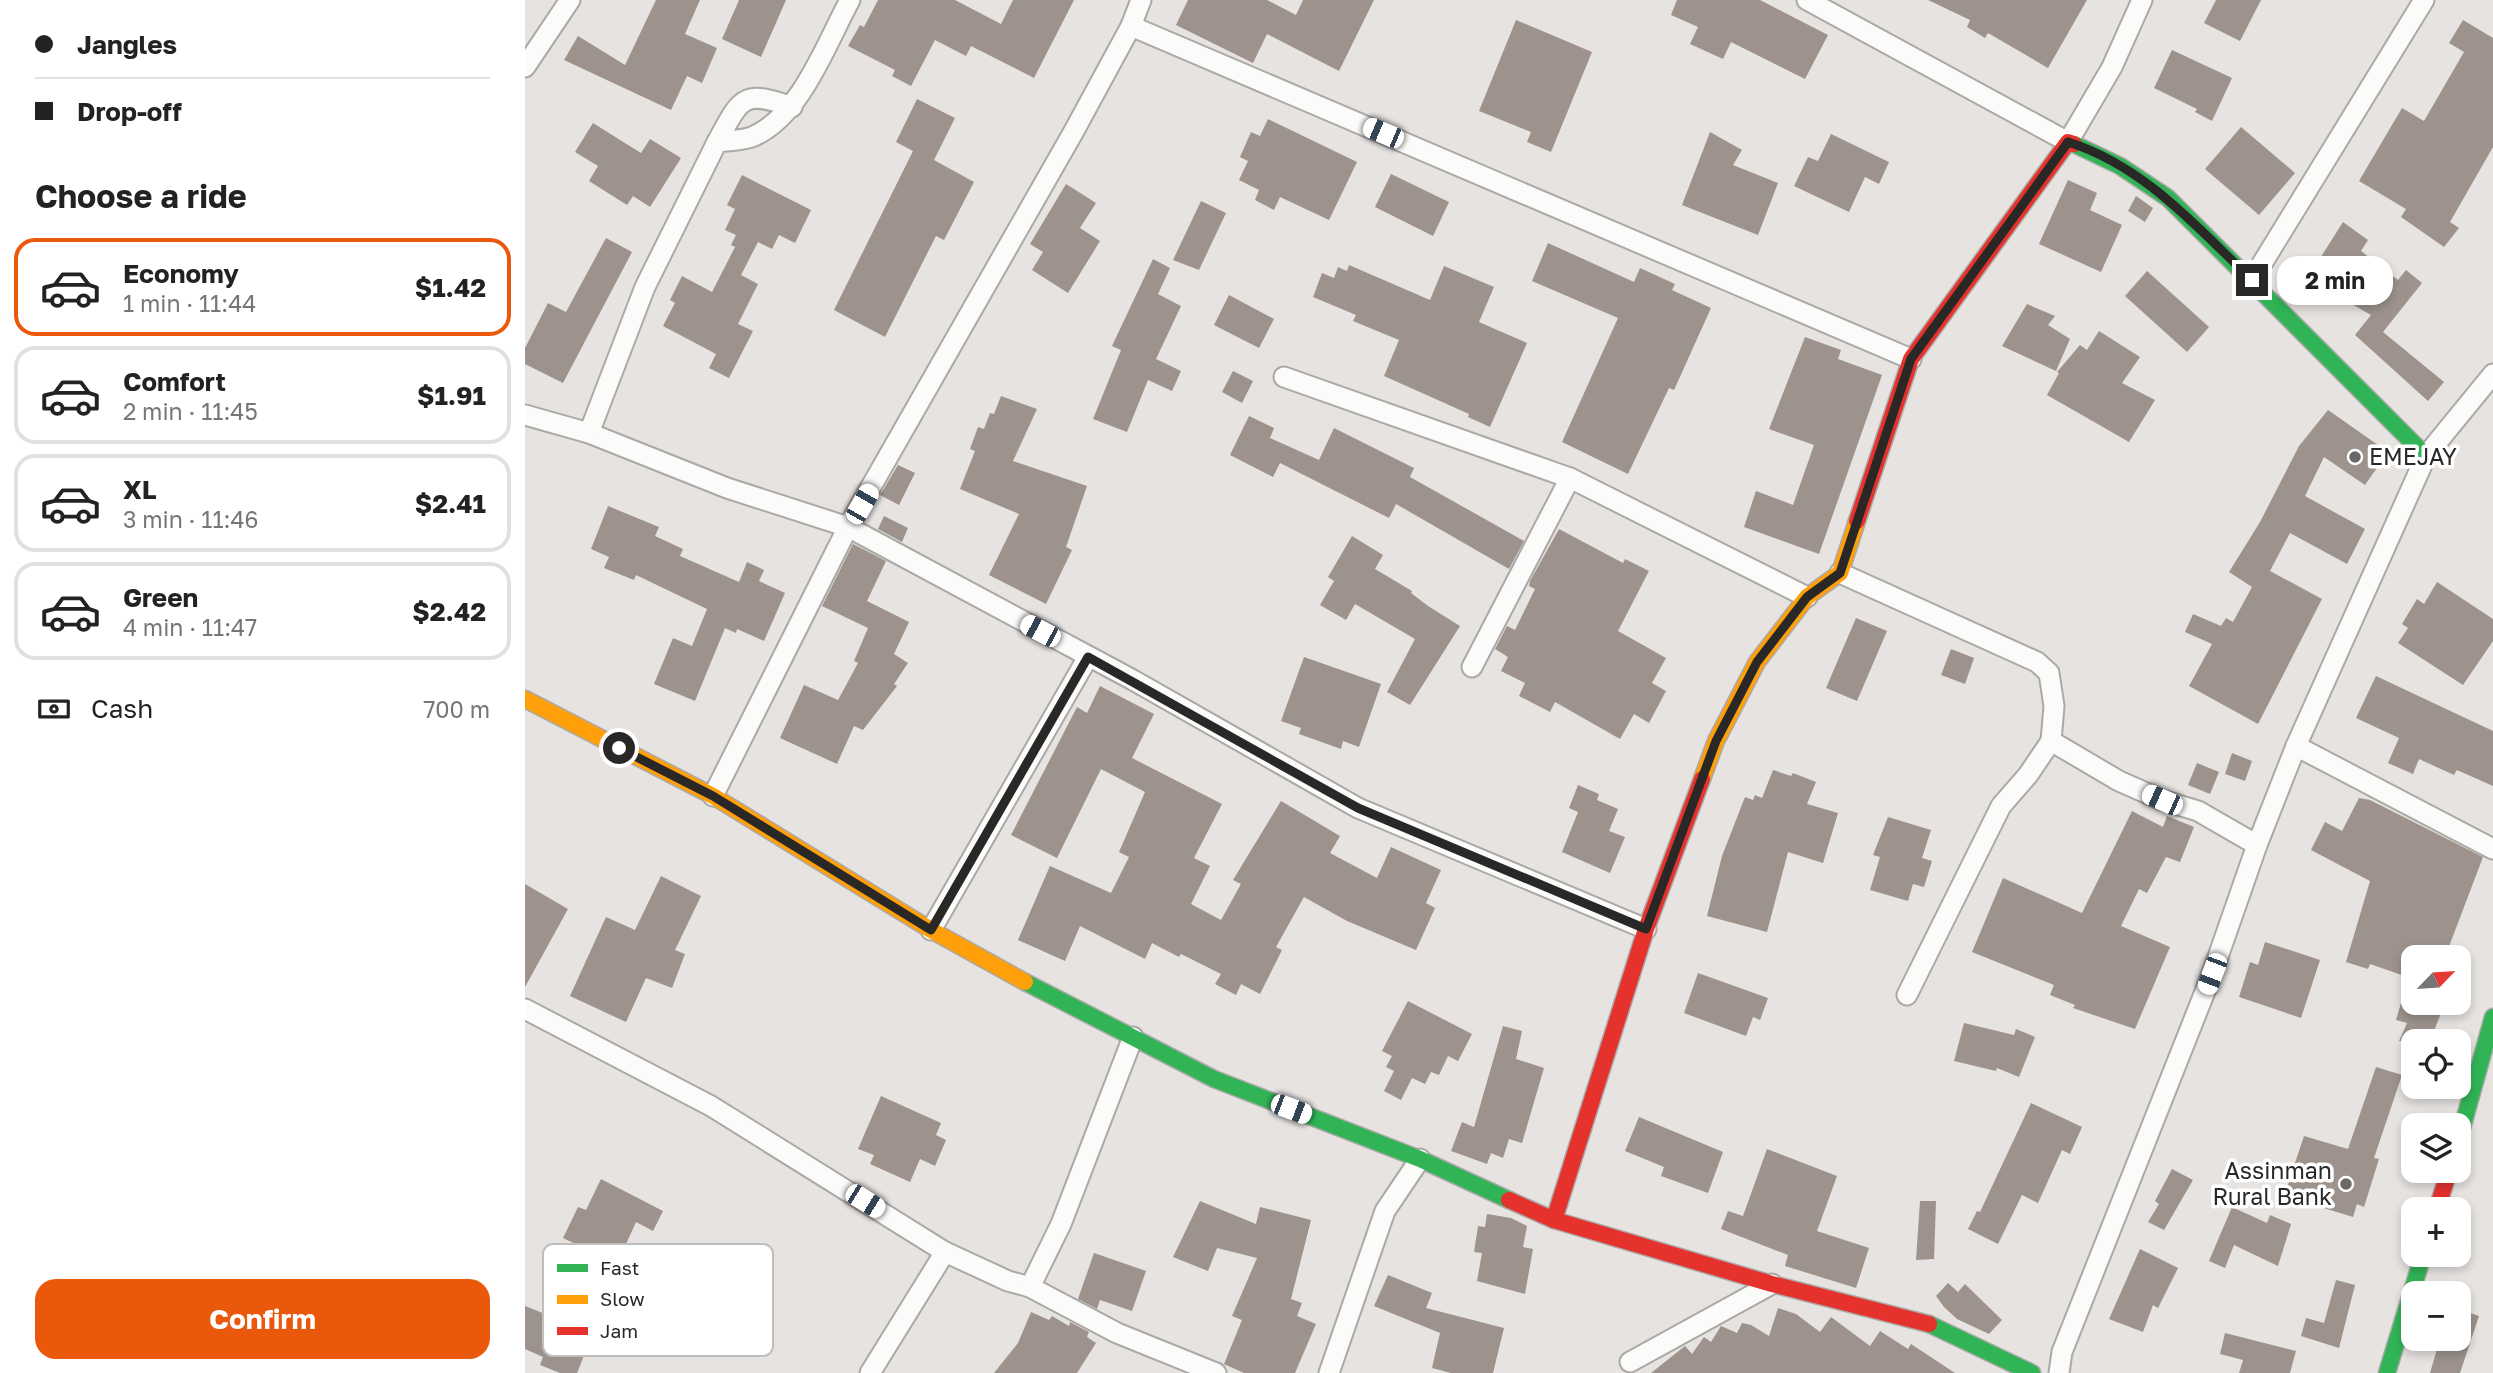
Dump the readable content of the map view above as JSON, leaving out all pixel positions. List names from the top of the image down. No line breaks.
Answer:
{"places":["EMEJAY","Assinman Rural Bank"],"legend":["Fast","Slow","Jam"],"north":"top right","page":{"banner":["Jangles","Drop-off"],"heading":"Choose a ride","list":[{"name":"Economy","note":"1 min · 11:44","value":"$1.42"},{"name":"Comfort","note":"2 min · 11:45","value":"$1.91"},{"name":"XL","note":"3 min · 11:46","value":"$2.41"},{"name":"Green","note":"4 min · 11:47","value":"$2.42"}],"bubble":"2 min","pay":["Cash","700 m"],"map_buttons":["+","−"],"buttons":"Confirm"}}
